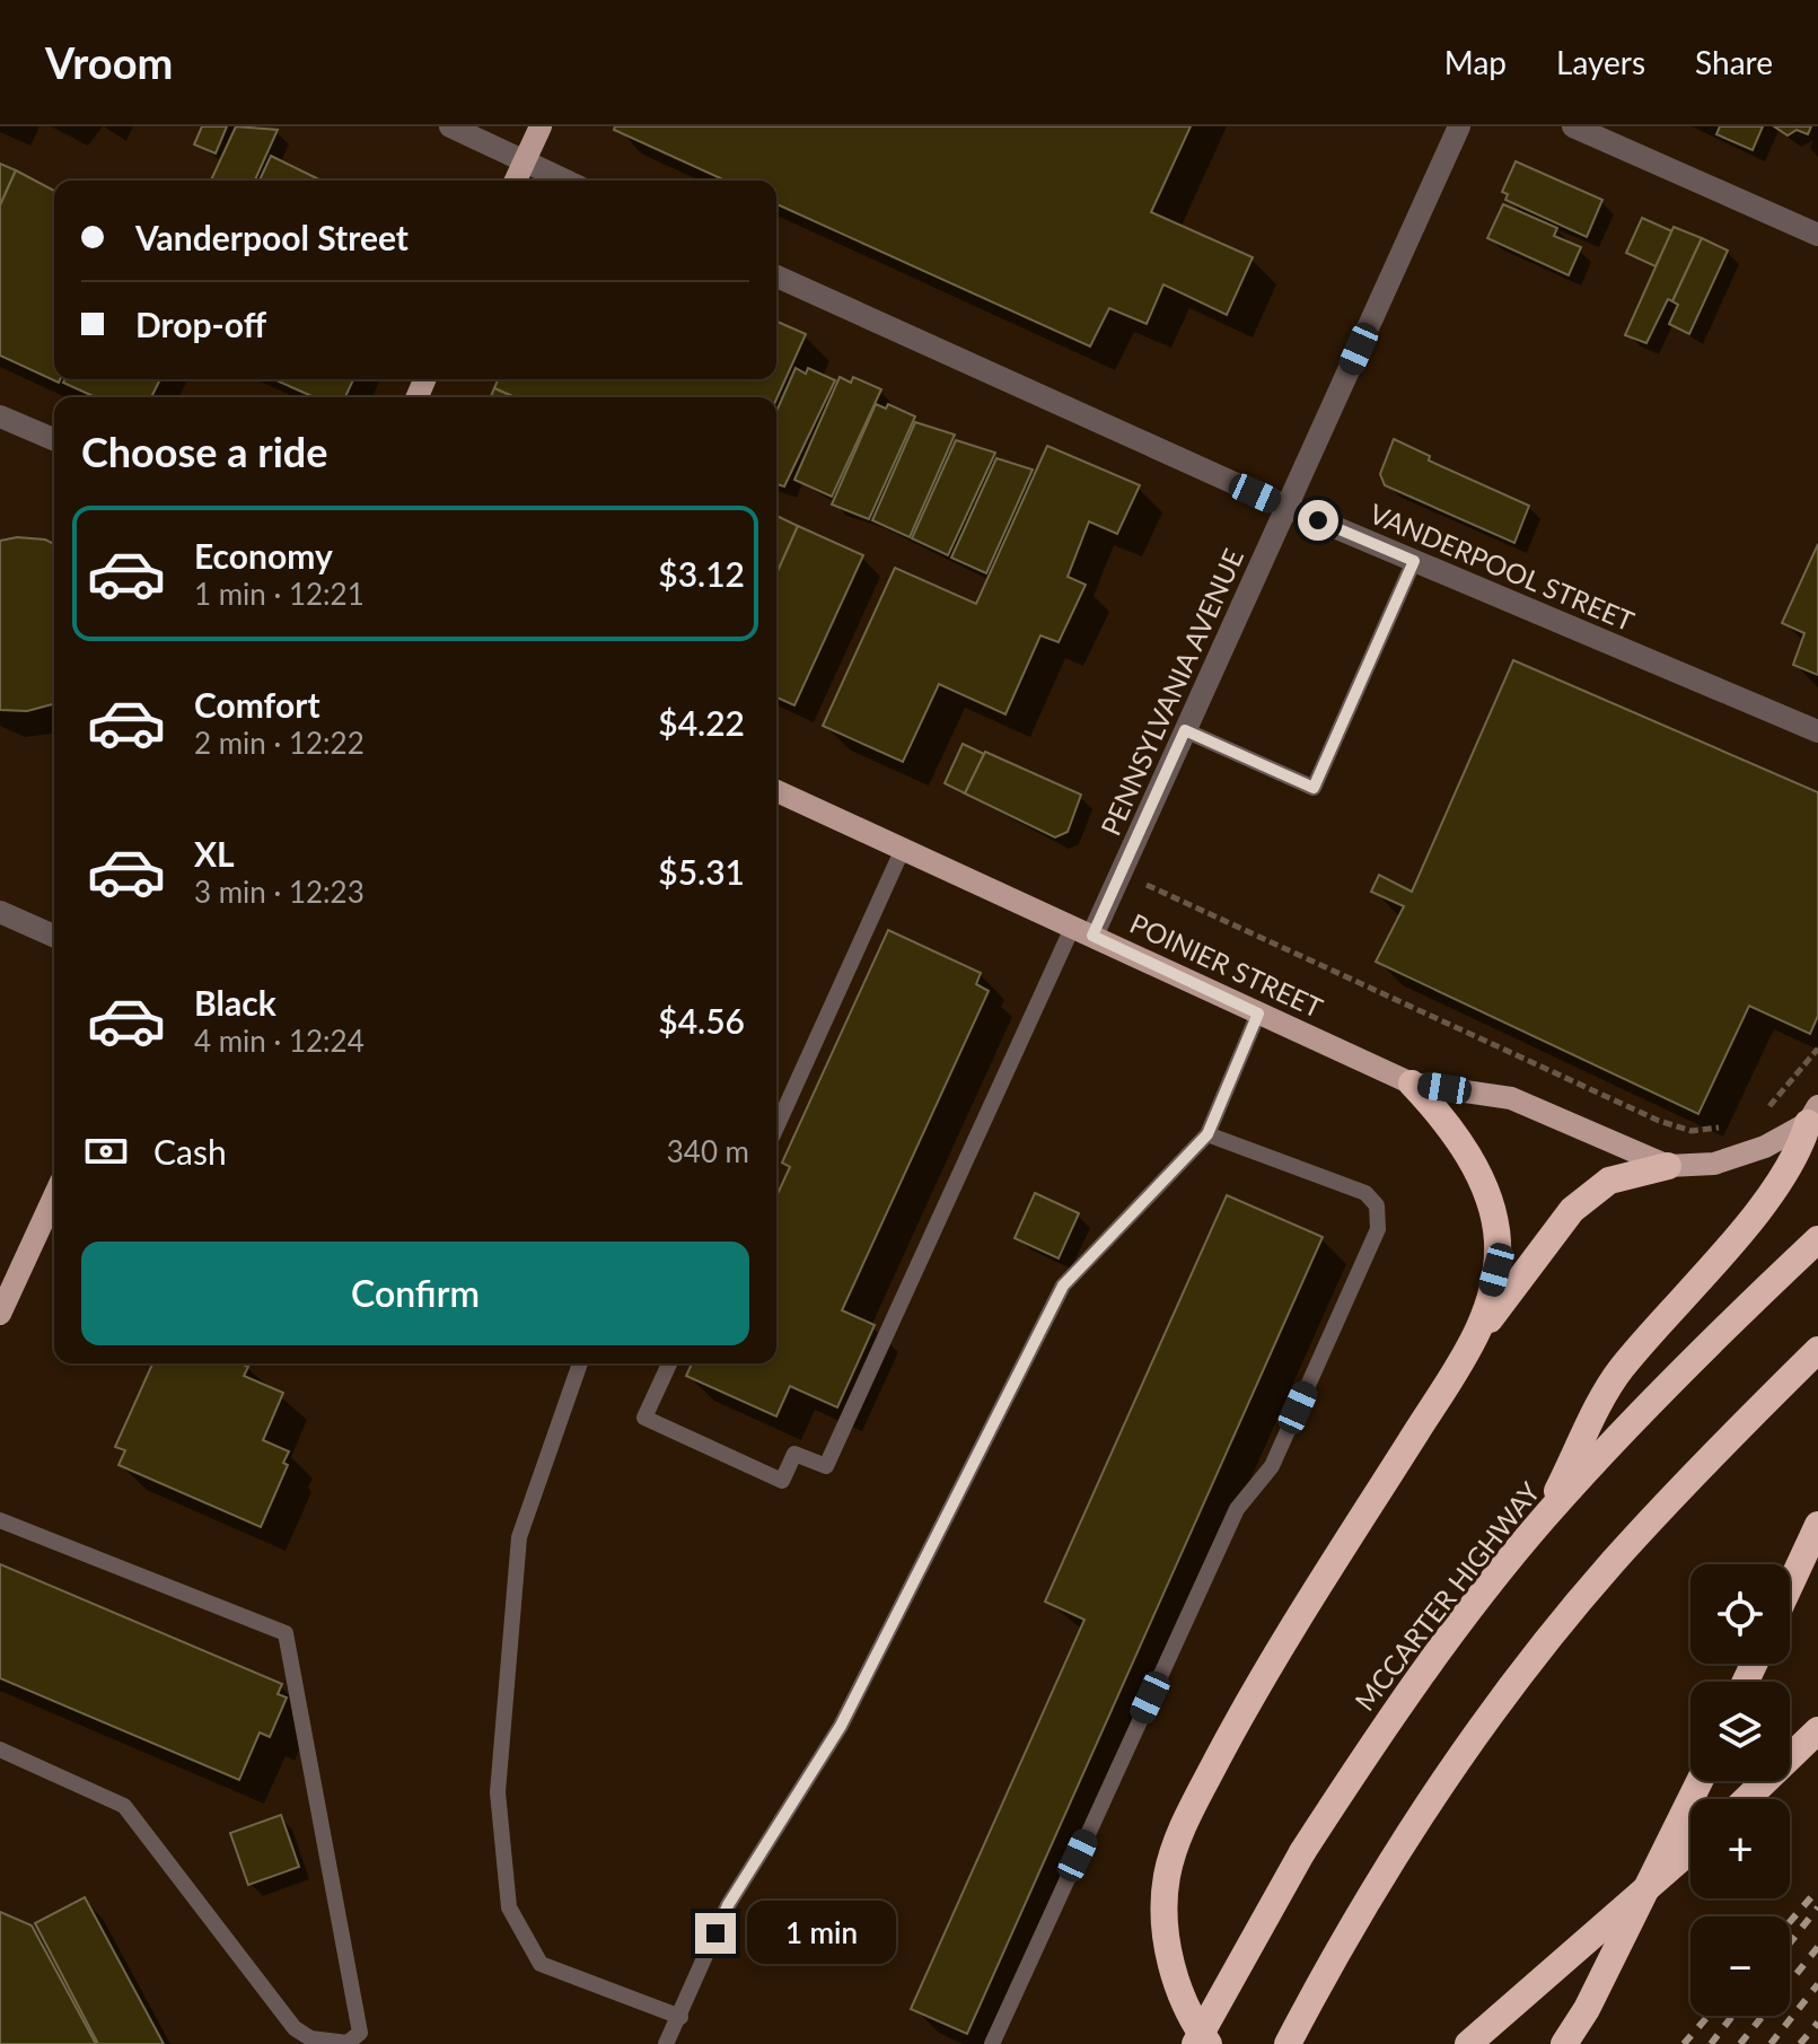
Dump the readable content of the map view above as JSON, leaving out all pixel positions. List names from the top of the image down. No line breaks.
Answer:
{"streets":{"highway":["MCCARTER HIGHWAY"],"main road":["POINIER STREET"],"street":["VANDERPOOL STREET","PENNSYLVANIA AVENUE"]},"crossings":[["VANDERPOOL STREET","PENNSYLVANIA AVENUE"],["PENNSYLVANIA AVENUE","POINIER STREET"]],"page":{"header":"Vroom","nav":["Map","Layers","Share"],"banner":["Vanderpool Street","Drop-off"],"heading":"Choose a ride","list":[{"name":"Economy","note":"1 min · 12:21","value":"$3.12"},{"name":"Comfort","note":"2 min · 12:22","value":"$4.22"},{"name":"XL","note":"3 min · 12:23","value":"$5.31"},{"name":"Black","note":"4 min · 12:24","value":"$4.56"}],"pay":["Cash","340 m"],"buttons":"Confirm","map_buttons":["+","−"],"bubble":"1 min"}}
